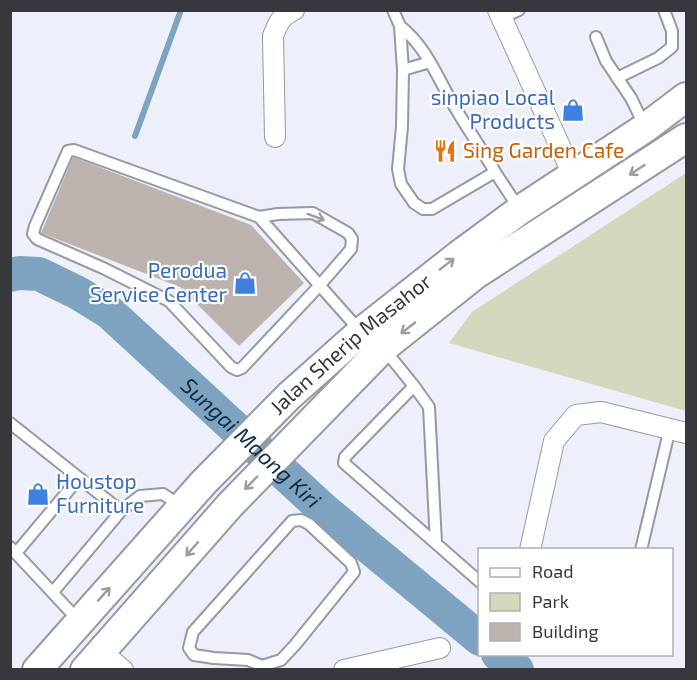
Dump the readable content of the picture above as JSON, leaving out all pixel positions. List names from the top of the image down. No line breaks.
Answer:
{"streets":{"main road":["Jalan Sherip Masahor"]},"water":["Sungai Maong Kiri"],"places":{"shop":["sinpiao Local Products","Perodua Service Center","Houstop Furniture"],"restaurant":["Sing Garden Cafe"]},"legend":["Road","Park","Building"]}
